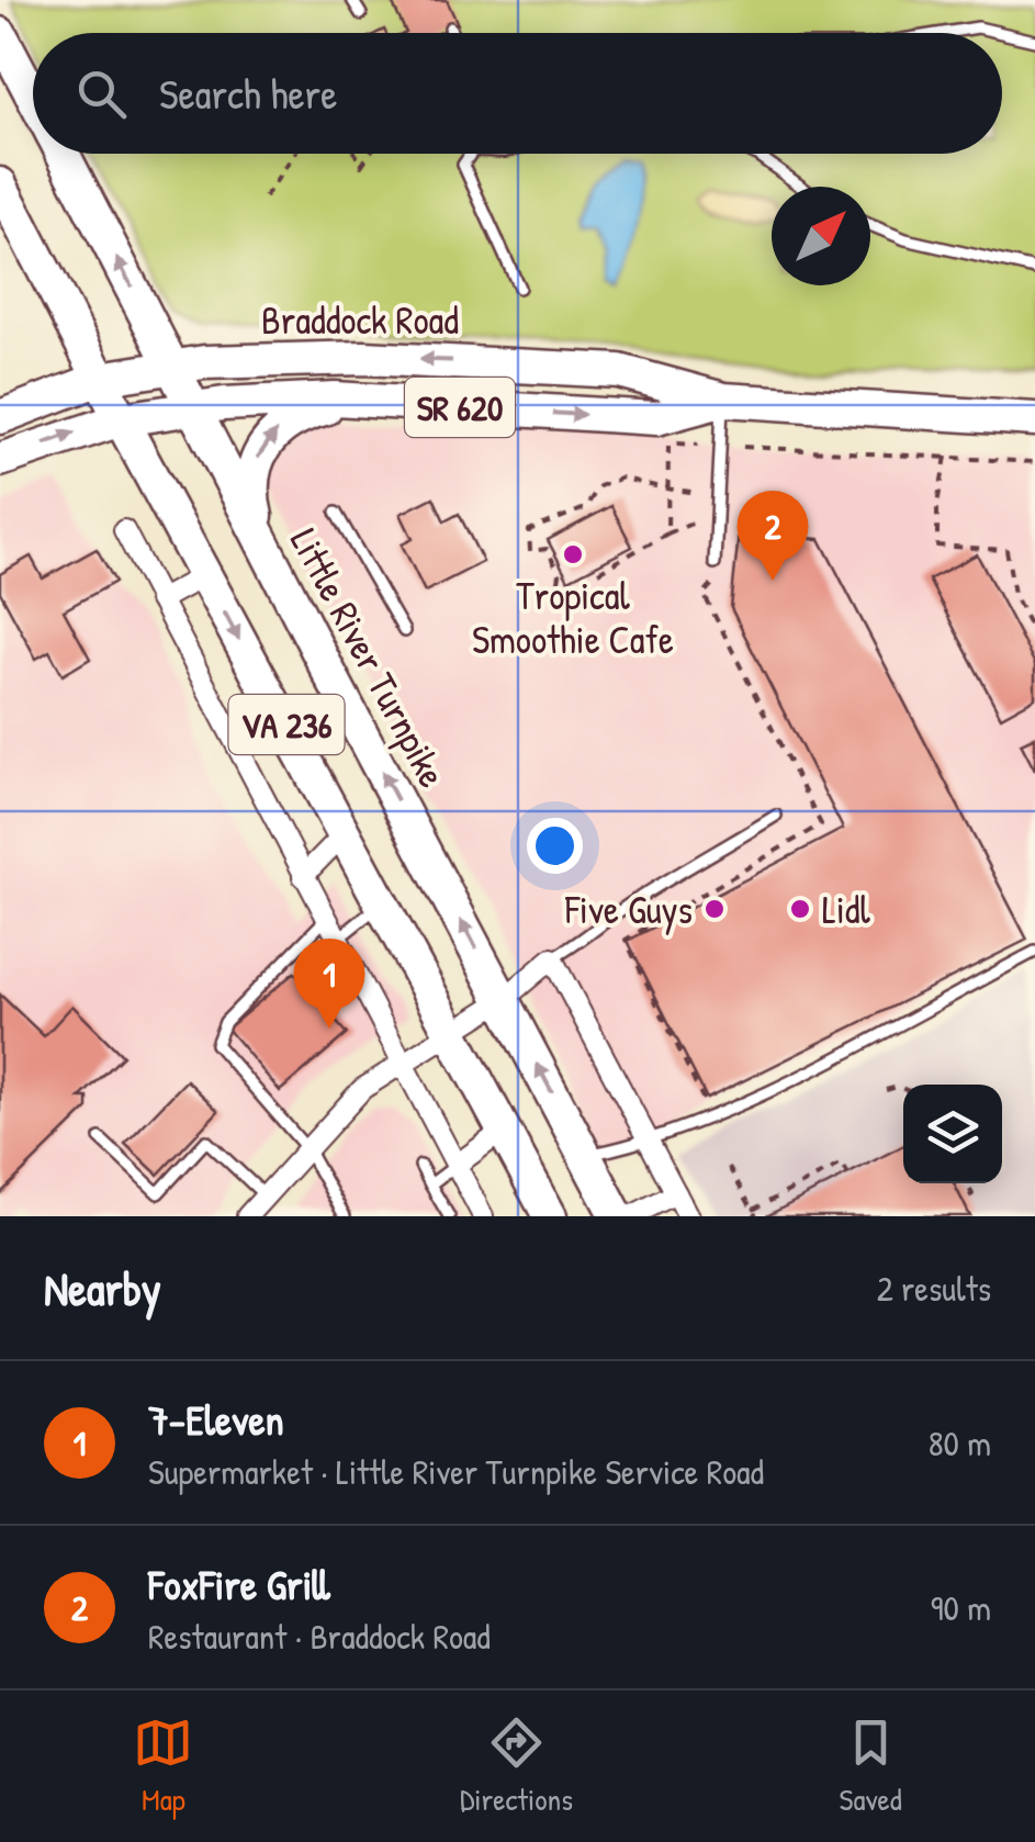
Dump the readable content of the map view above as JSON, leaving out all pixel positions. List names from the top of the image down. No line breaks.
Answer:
{"streets":{"main road":["Braddock Road","SR 620","Little River Turnpike","VA 236"]},"crossings":[["Braddock Road","Little River Turnpike"],["Braddock Road","VA 236"]],"places":["Tropical Smoothie Cafe","Five Guys","Lidl"],"north":"top right","page":{"search":"Search here","pins":["2","1"],"heading":["Nearby","2 results"],"list":[{"mark":"1","name":"7-Eleven","note":"Supermarket · Little River Turnpike Service Road","value":"80 m"},{"mark":"2","name":"FoxFire Grill","note":"Restaurant · Braddock Road","value":"90 m"}],"nav":["Map","Directions","Saved"]}}
